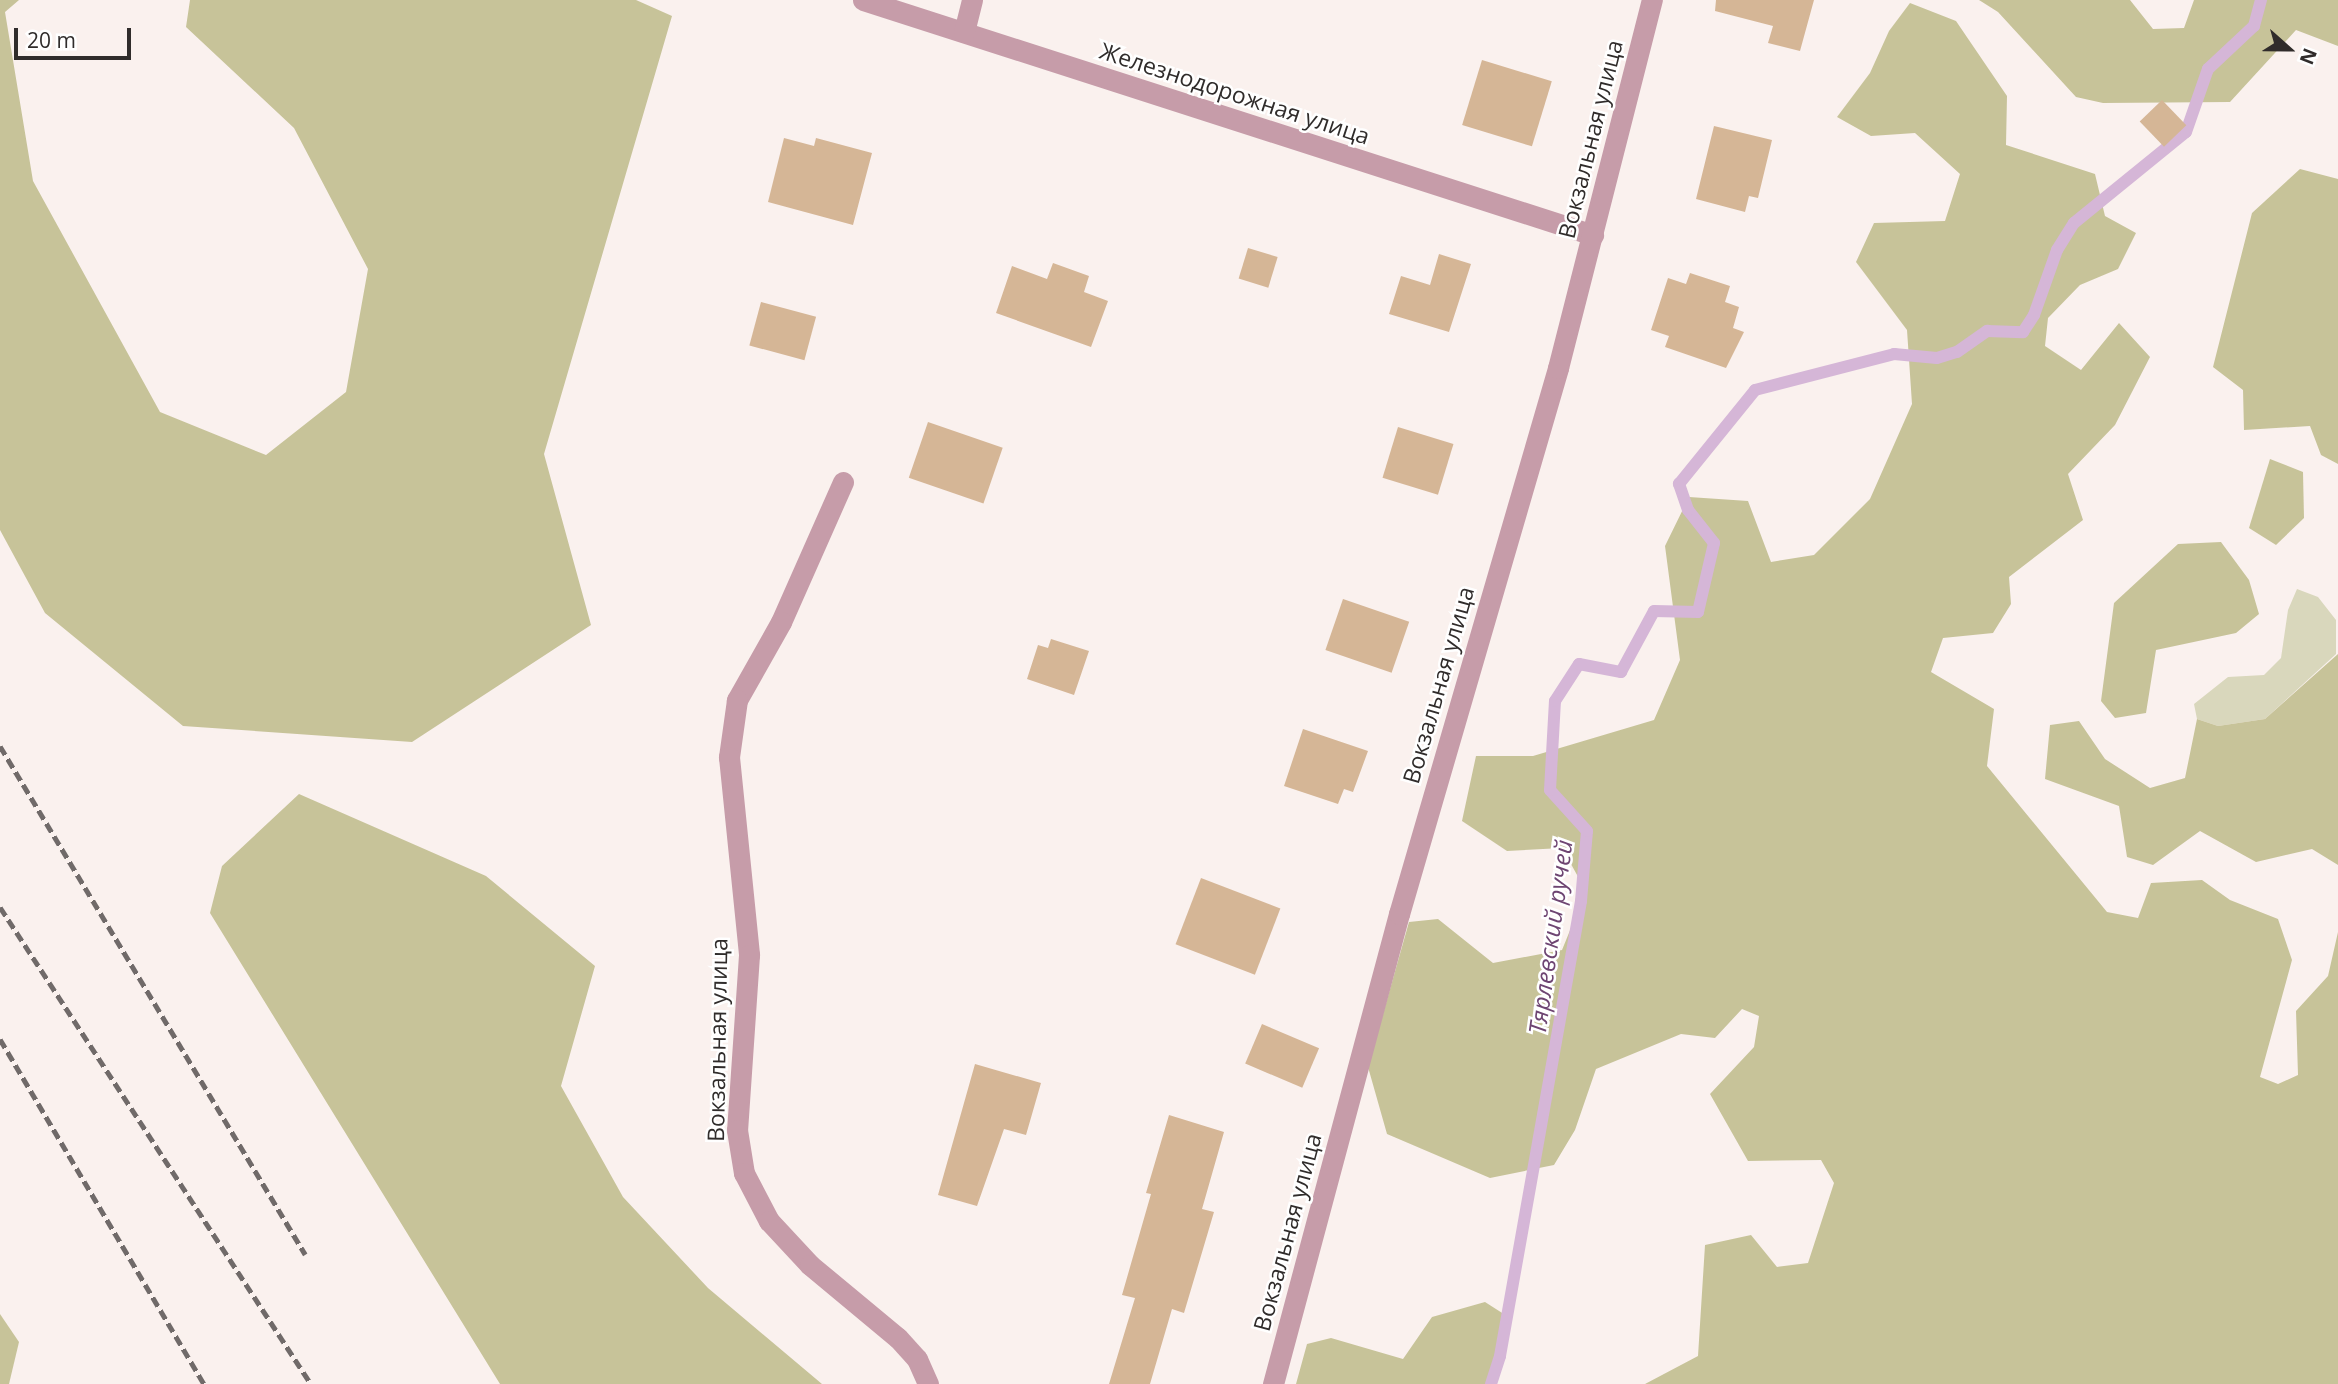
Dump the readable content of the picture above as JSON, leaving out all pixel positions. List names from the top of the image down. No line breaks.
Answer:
{"streets":{"street":["Железнодорожная улица","Вокзальная улица"]},"crossings":[["Железнодорожная улица","Вокзальная улица"]],"water":["Тярлевский ручей"],"scale_bar":"20 m","north":"right"}
